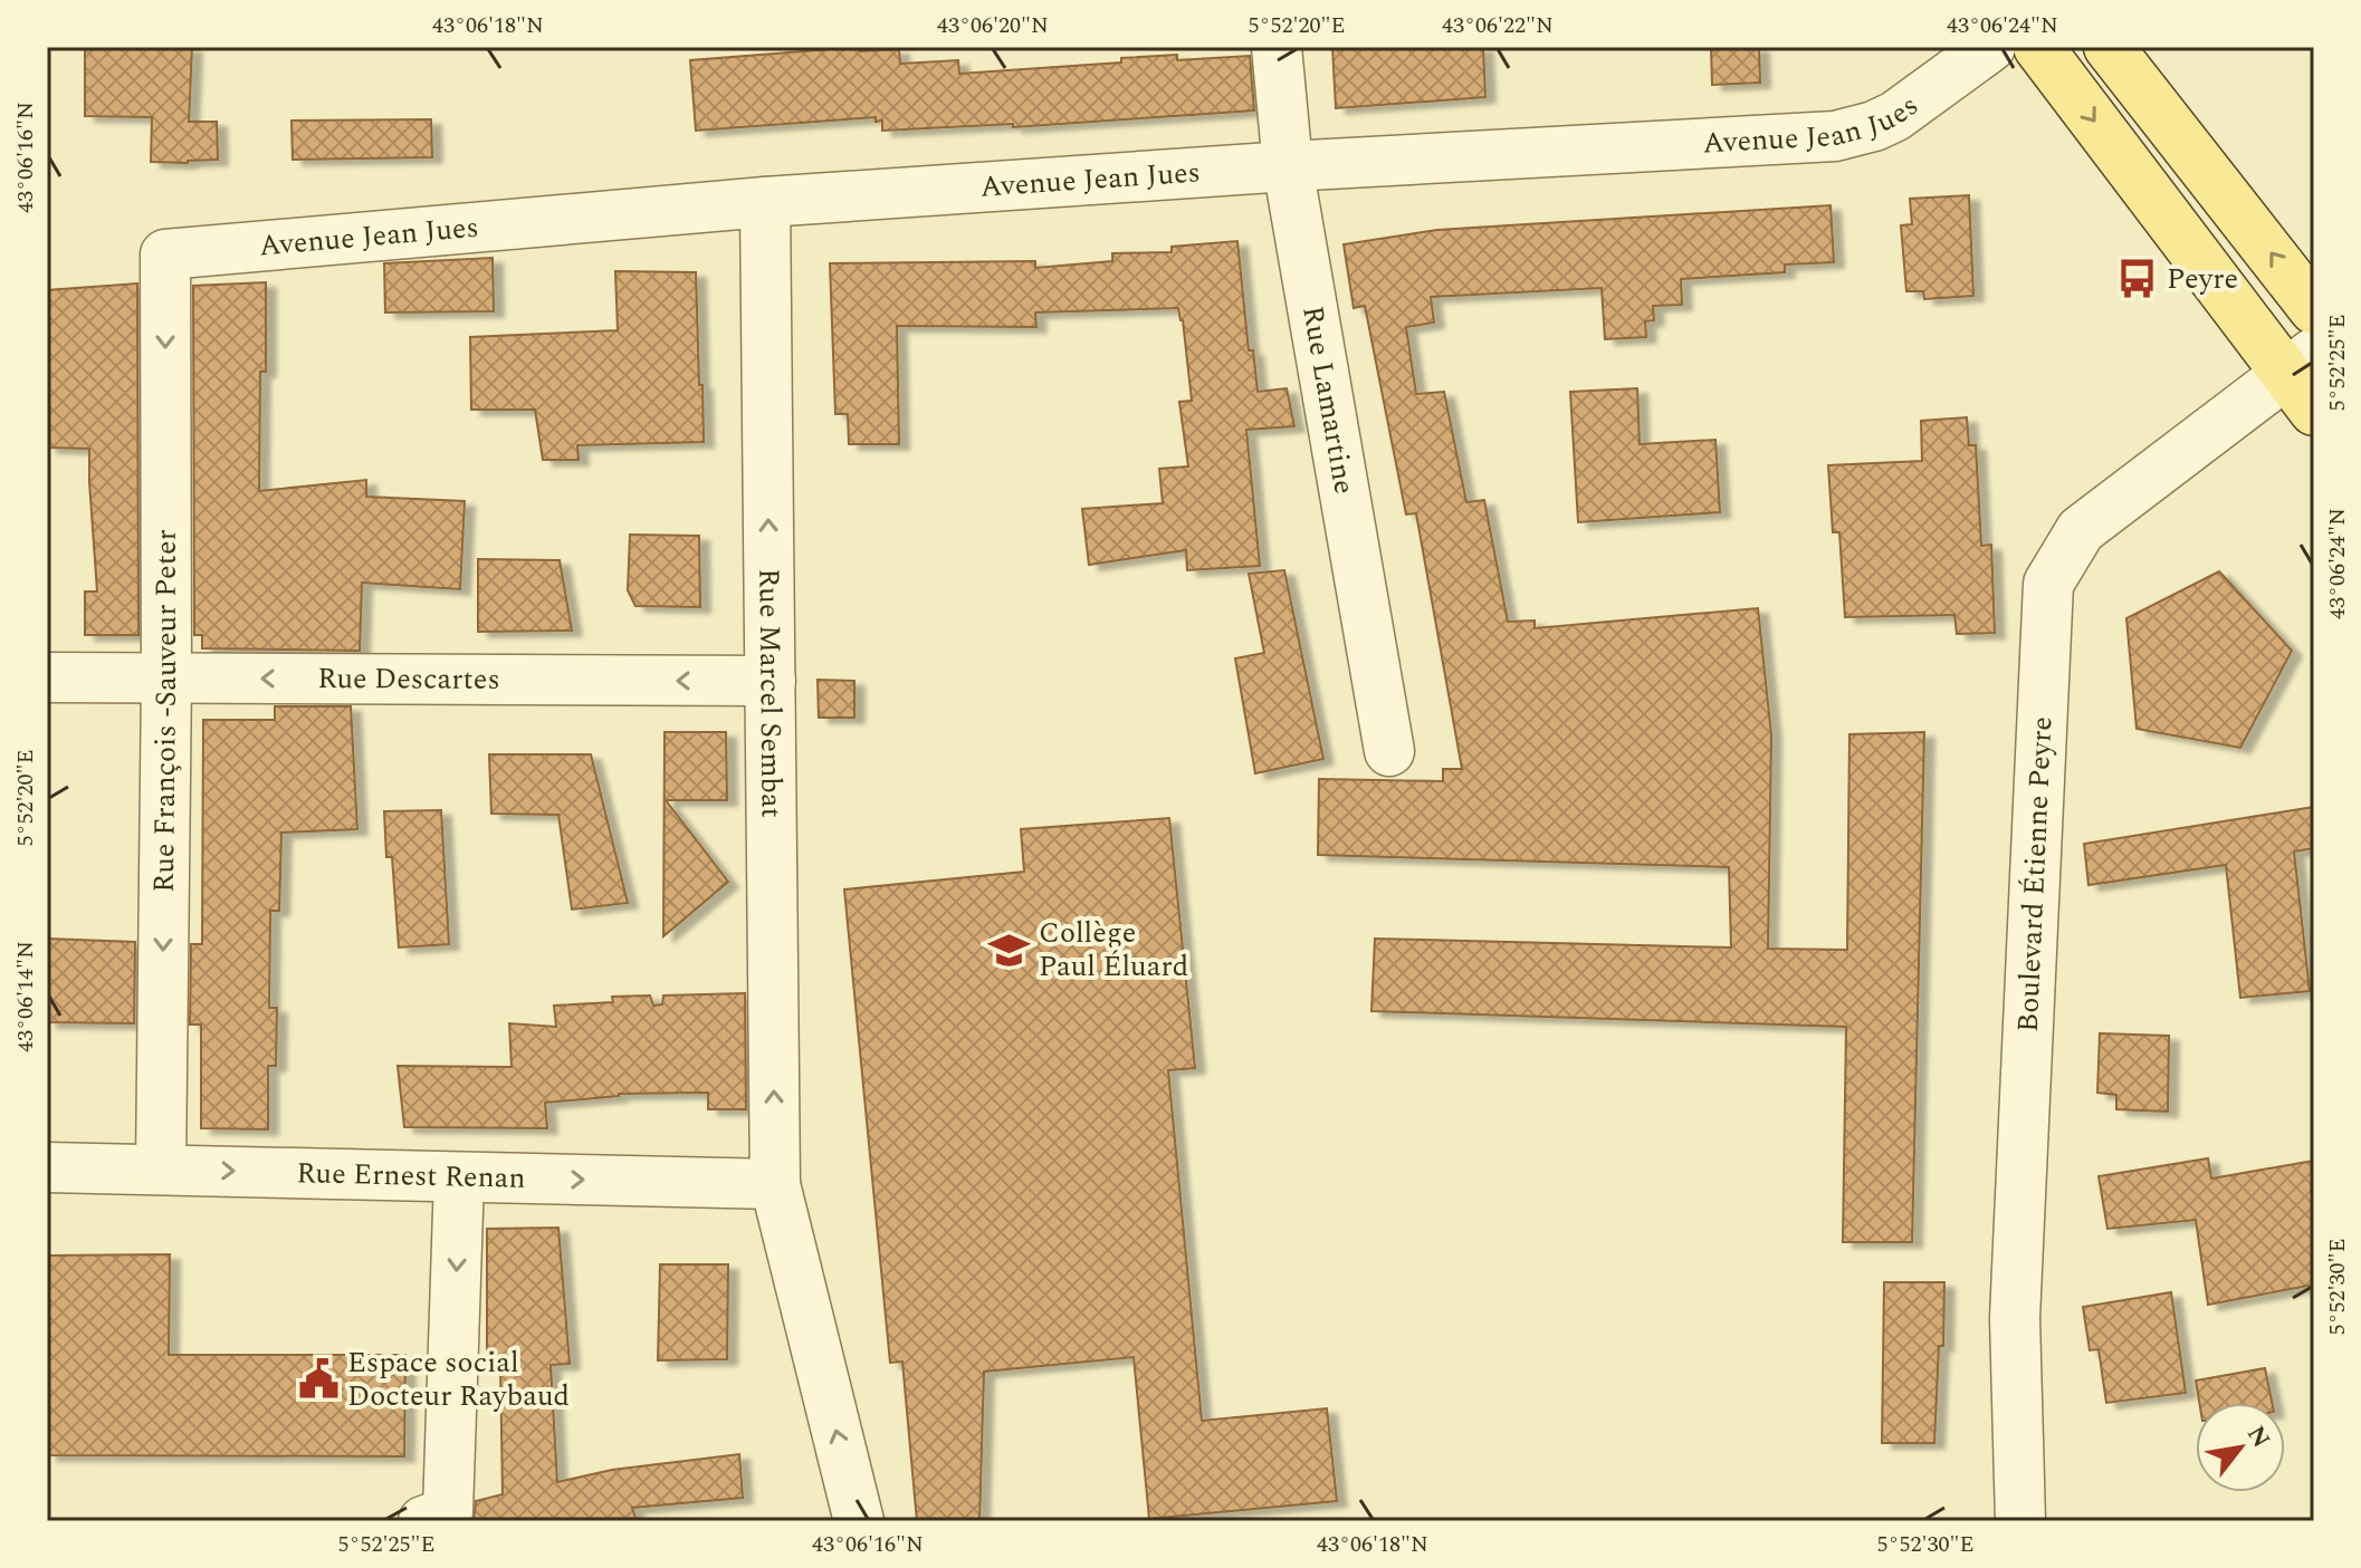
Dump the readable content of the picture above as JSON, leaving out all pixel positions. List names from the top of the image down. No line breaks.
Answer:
{"streets":{"street":["Avenue Jean Jues","Rue Lamartine","Rue Descartes","Rue Marcel Sembat","Rue François -Sauveur Peter","Boulevard Étienne Peyre","Rue Ernest Renan"]},"crossings":[["Avenue Jean Jues","Rue Lamartine"],["Avenue Jean Jues","Rue Marcel Sembat"],["Avenue Jean Jues","Rue François -Sauveur Peter"],["Rue Descartes","Rue Marcel Sembat"],["Rue Descartes","Rue François -Sauveur Peter"],["Rue Marcel Sembat","Rue Ernest Renan"],["Rue François -Sauveur Peter","Rue Ernest Renan"]],"one_way":["Rue Descartes","Rue Marcel Sembat","Rue François -Sauveur Peter","Rue Ernest Renan"],"places":{"bus stop":["Peyre"],"school or university":["Collège Paul Éluard"],"public building":["Espace social Docteur Raybaud"]},"north":"top right","coordinates":["43°06'18\"N","43°06'20\"N","5°52'20\"E","43°06'22\"N","43°06'24\"N","43°06'16\"N","5°52'25\"E","43°06'14\"N","5°52'30\"E"]}
